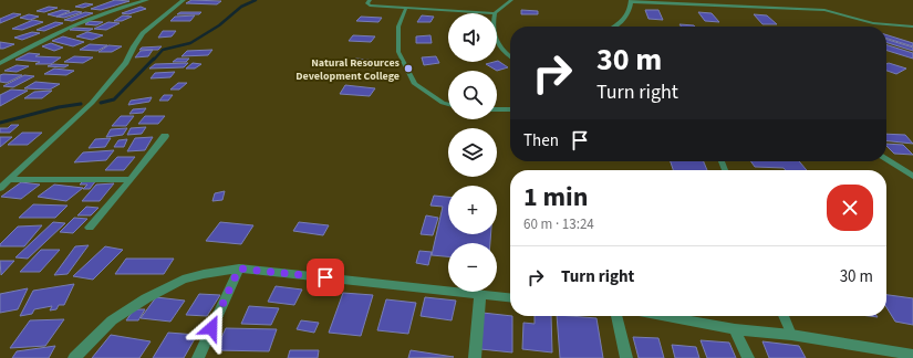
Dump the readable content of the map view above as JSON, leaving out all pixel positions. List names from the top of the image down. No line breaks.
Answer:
{"places":["Natural Resources Development College"],"page":{"map_buttons":["+","−"],"turn":["30 m","Turn right"],"then":"Then","heading":["1 min","60 m · 13:24"],"list":[{"name":"Turn right","value":"30 m"}]}}
